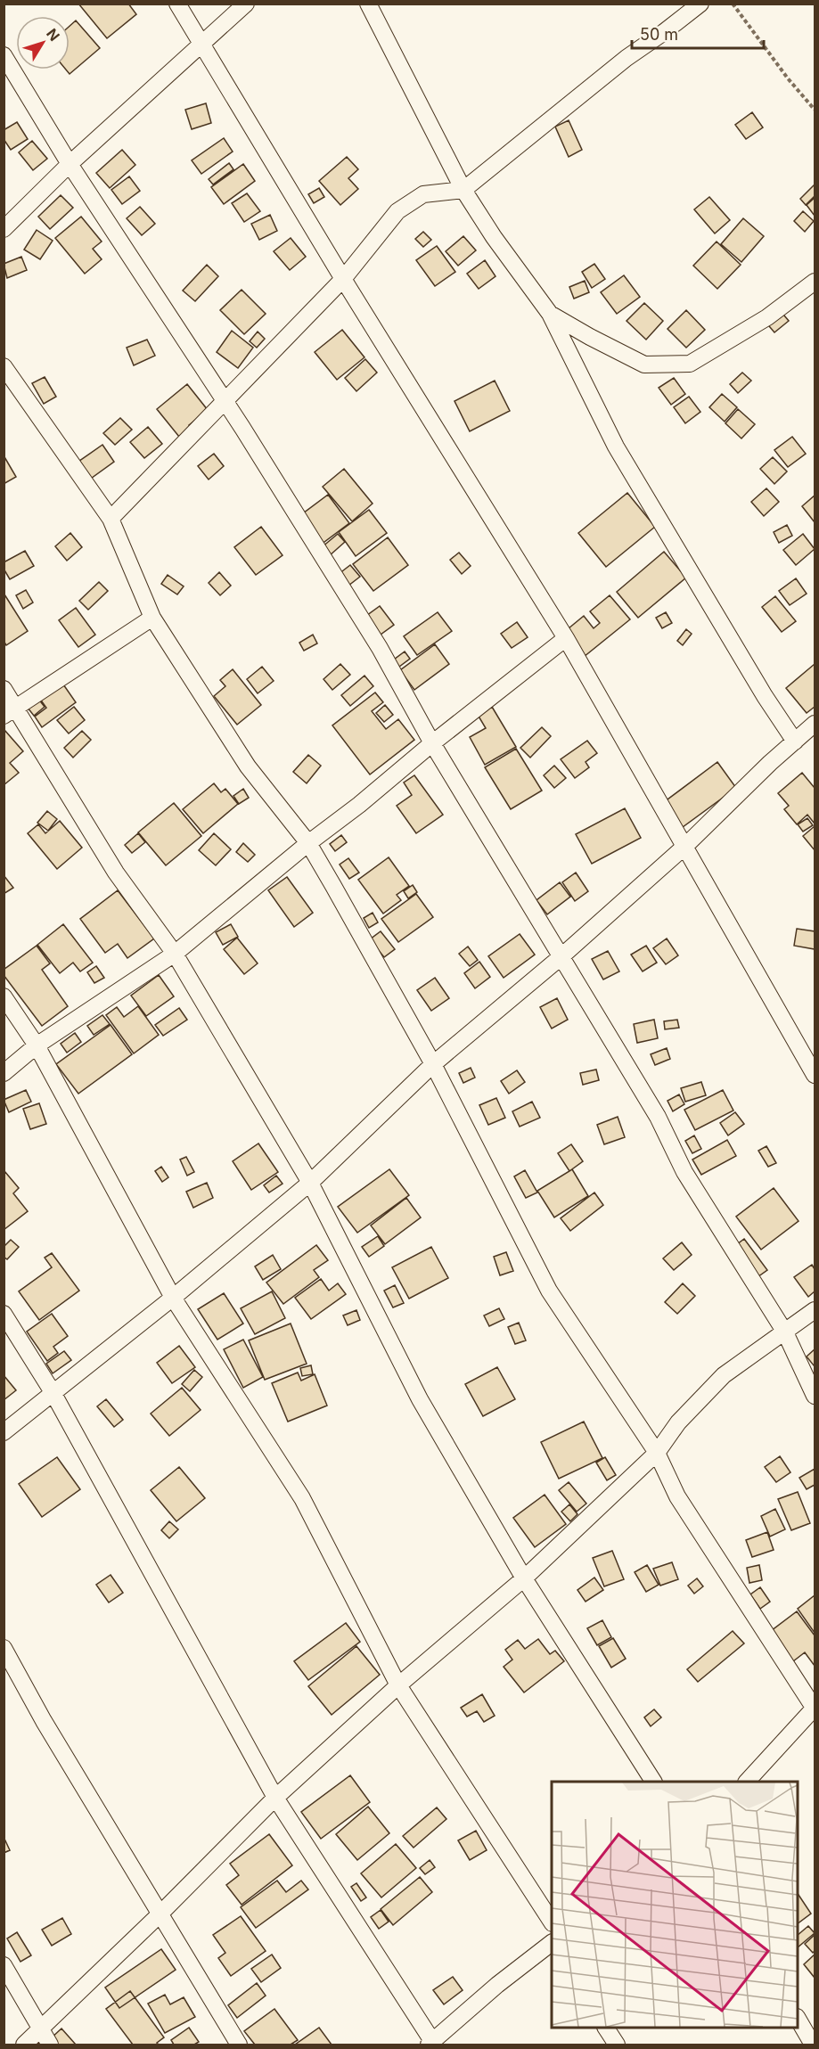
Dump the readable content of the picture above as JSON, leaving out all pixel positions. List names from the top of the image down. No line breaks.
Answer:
{"scale_bar":"50 m","north":"top right"}
